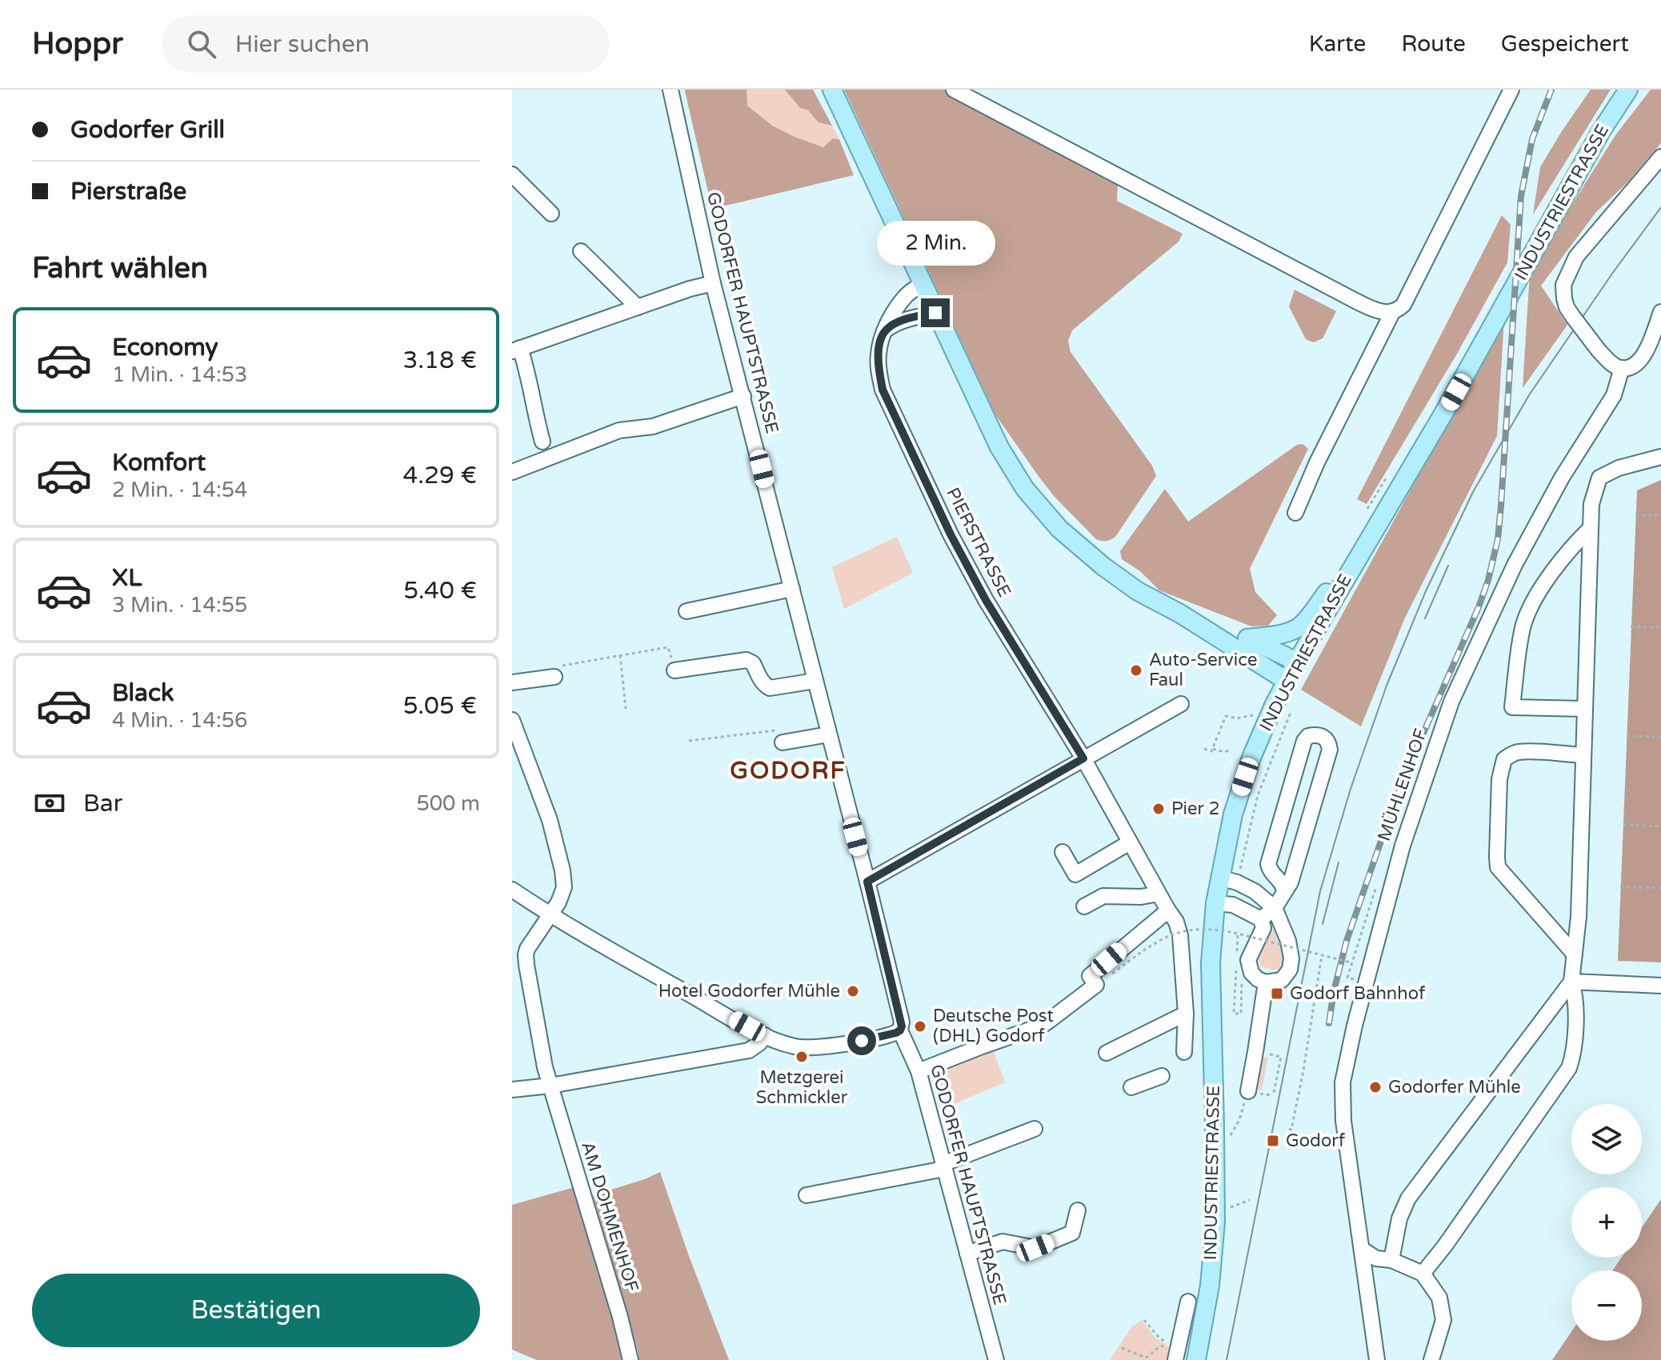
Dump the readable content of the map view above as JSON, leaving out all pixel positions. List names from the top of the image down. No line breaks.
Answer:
{"streets":{"main road":["INDUSTRIESTRASSE"],"street":["GODORFER HAUPTSTRASSE","PIERSTRASSE","MÜHLENHOF","AM DOHMENHOF"]},"districts":["GODORF"],"places":{"other":["Auto-Service Faul","Pier 2","Hotel Godorfer Mühle","Deutsche Post (DHL) Godorf","Metzgerei Schmickler","Godorfer Mühle"],"transit":["Godorf Bahnhof","Godorf"]},"page":{"header":"Hoppr","search":"Hier suchen","nav":["Karte","Route","Gespeichert"],"banner":["Godorfer Grill","Pierstraße"],"bubble":"2 Min.","heading":"Fahrt wählen","list":[{"name":"Economy","note":"1 Min. · 14:53","value":"3.18 €"},{"name":"Komfort","note":"2 Min. · 14:54","value":"4.29 €"},{"name":"XL","note":"3 Min. · 14:55","value":"5.40 €"},{"name":"Black","note":"4 Min. · 14:56","value":"5.05 €"}],"pay":["Bar","500 m"],"map_buttons":["+","−"],"buttons":"Bestätigen"}}
